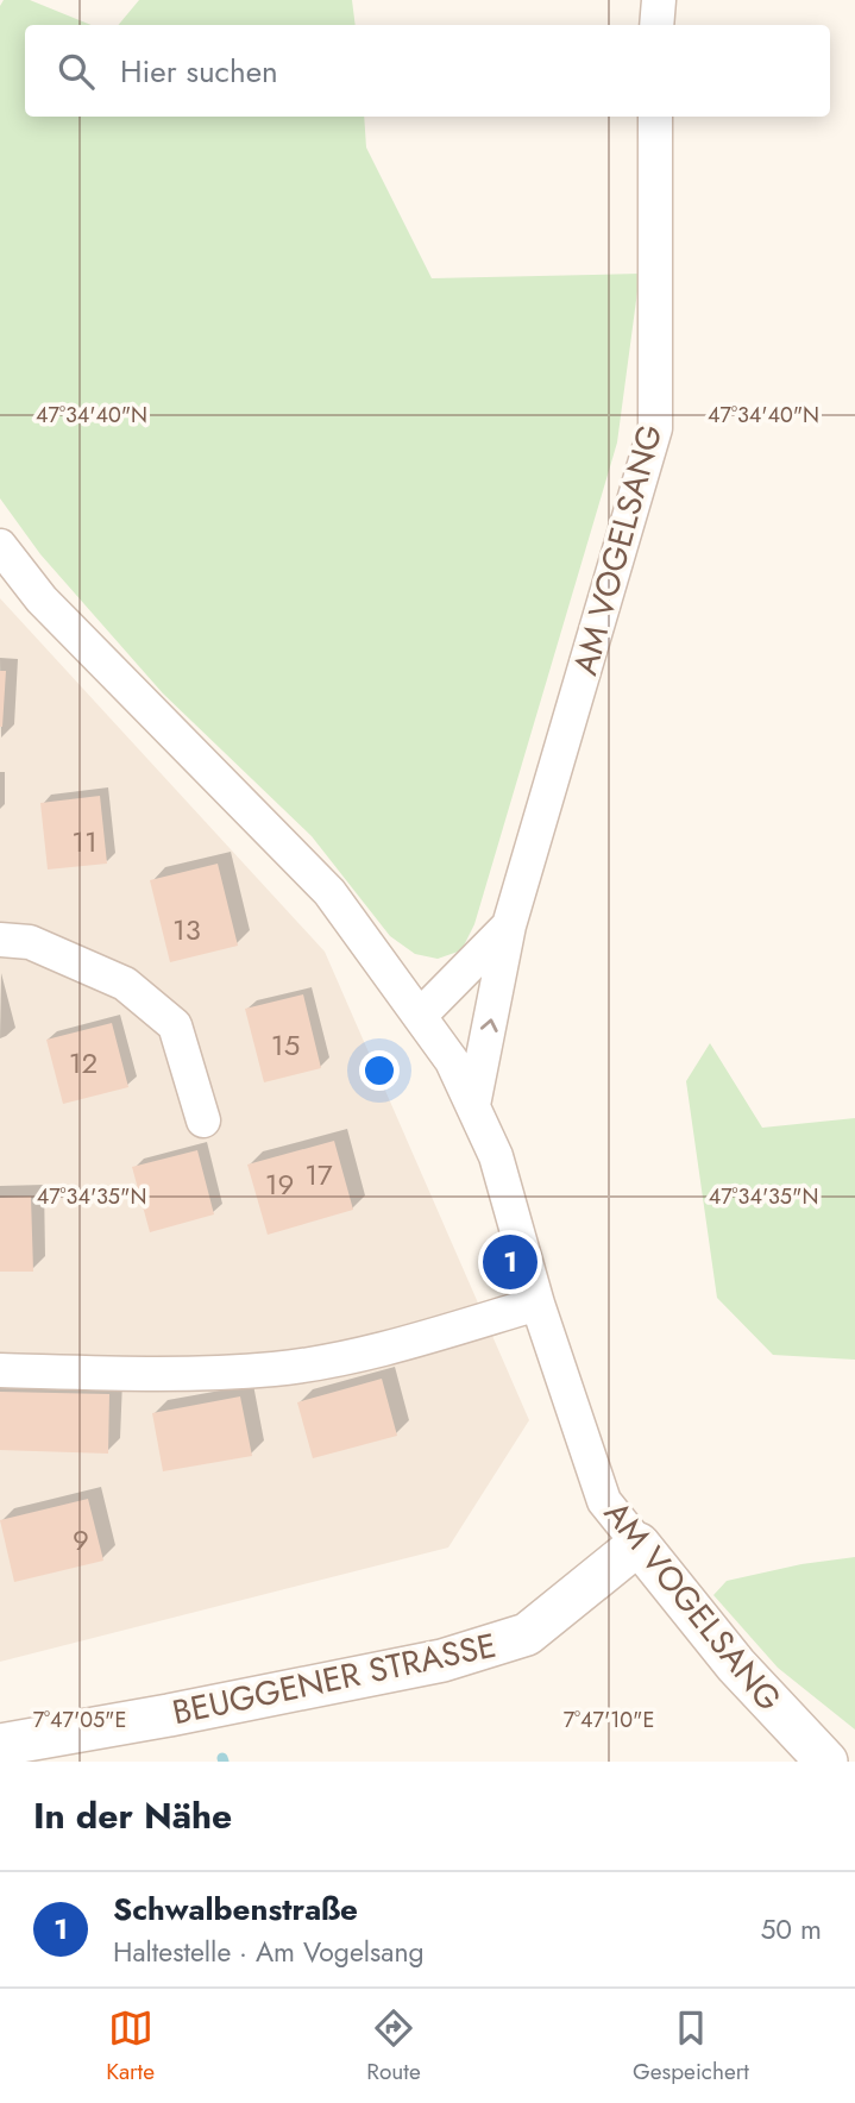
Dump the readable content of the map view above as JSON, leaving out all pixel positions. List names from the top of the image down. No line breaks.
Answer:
{"streets":{"street":["AM VOGELSANG","BEUGGENER STRASSE"]},"crossings":[["AM VOGELSANG","BEUGGENER STRASSE"]],"house_numbers":["11","13","15","12","17","19","9"],"page":{"search":"Hier suchen","pins":"1","heading":"In der Nähe","list":[{"mark":"1","name":"Schwalbenstraße","note":"Haltestelle · Am Vogelsang","value":"50 m"}],"nav":["Karte","Route","Gespeichert"]},"coordinates":["47°34'40\"N","47°34'35\"N","7°47'05\"E","7°47'10\"E"]}
